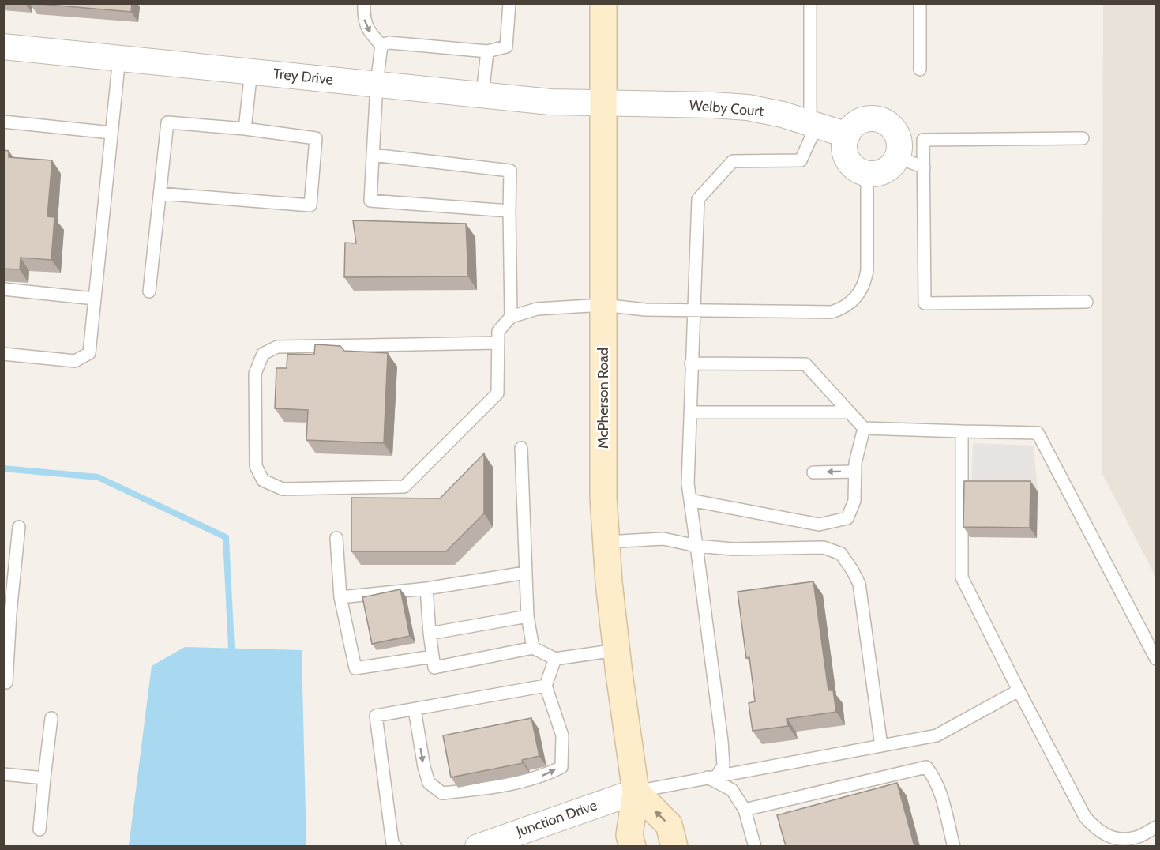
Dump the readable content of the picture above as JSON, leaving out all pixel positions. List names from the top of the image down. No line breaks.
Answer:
{"streets":{"main road":["McPherson Road"],"street":["Trey Drive","Welby Court","Junction Drive"]},"crossings":[["Trey Drive","Welby Court"],["Trey Drive","McPherson Road"],["Welby Court","McPherson Road"],["McPherson Road","Junction Drive"]]}
